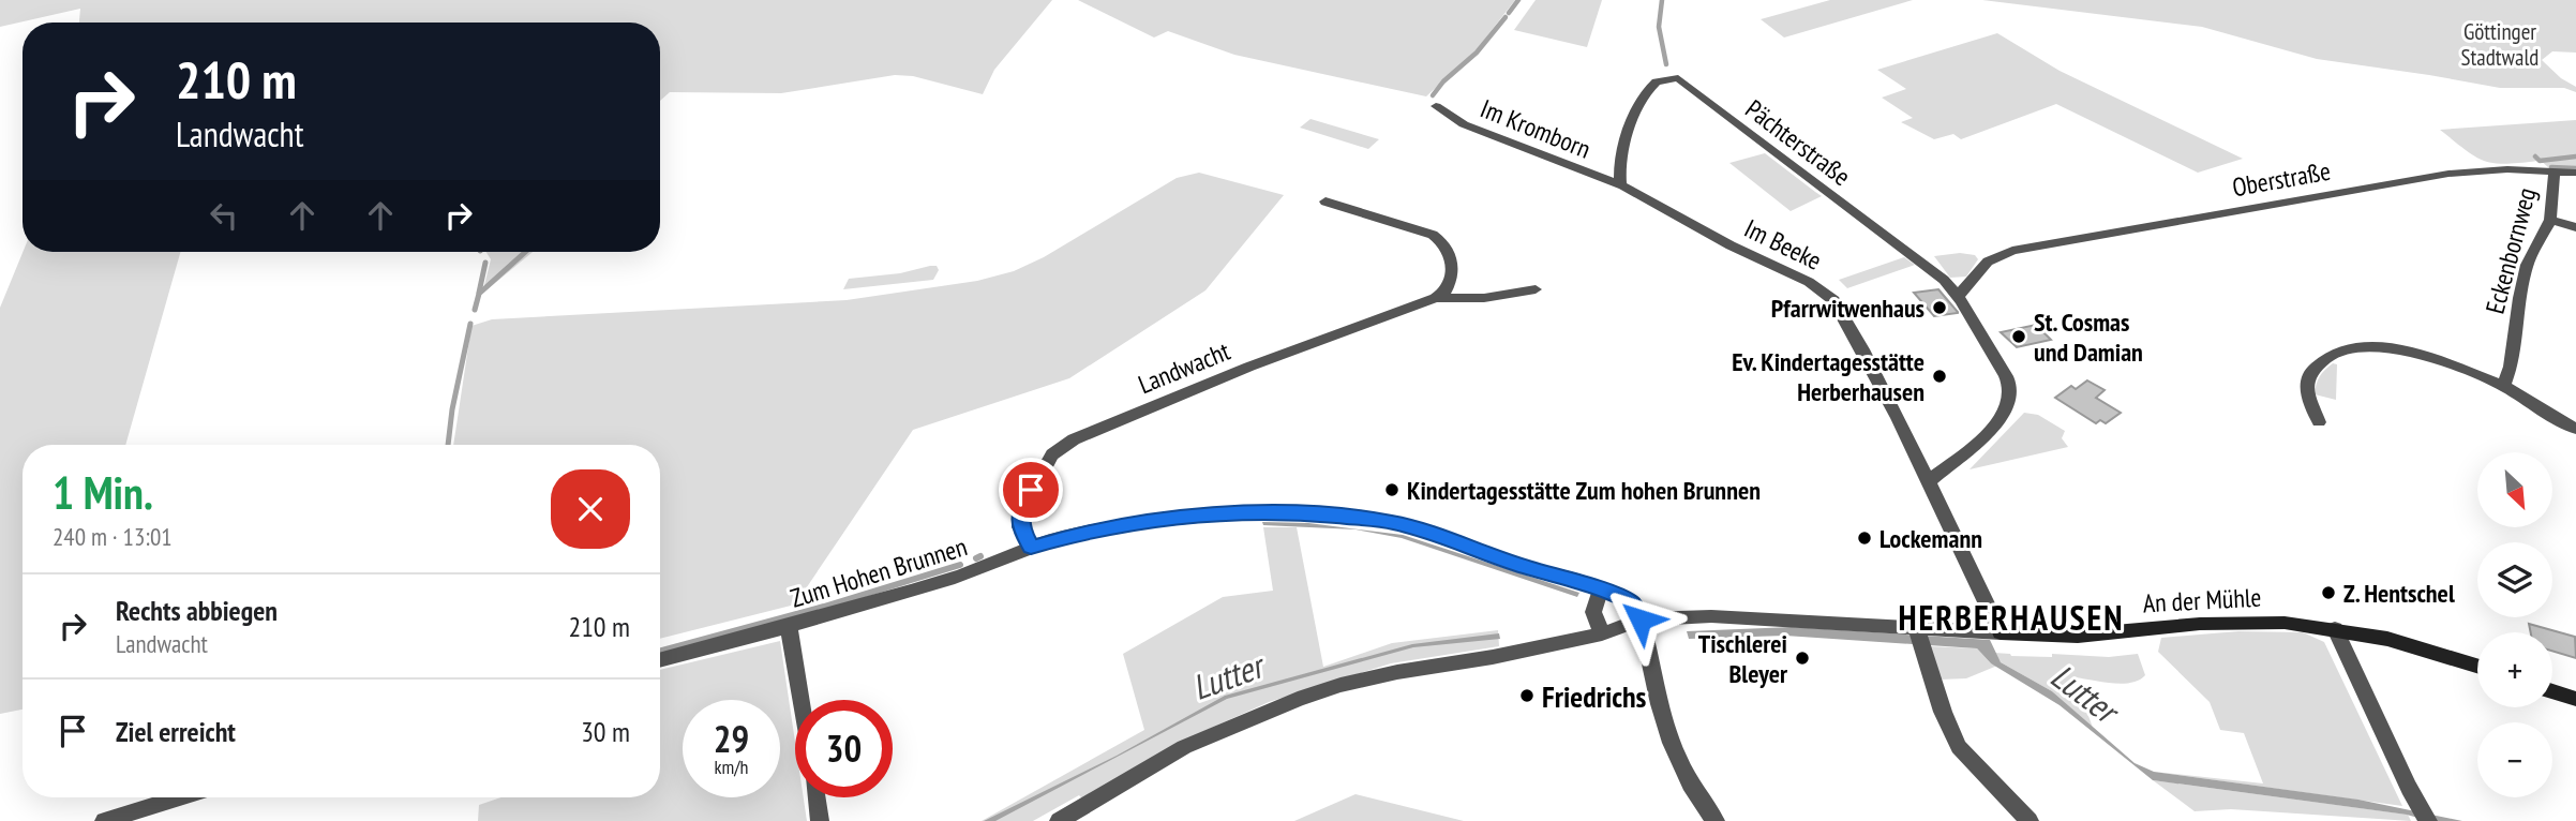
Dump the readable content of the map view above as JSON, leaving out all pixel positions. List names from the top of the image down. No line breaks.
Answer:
{"streets":{"street":["Im Kromborn","Pächterstraße","Oberstraße","Im Beeke","Eckenbornweg","Landwacht","Zum Hohen Brunnen","An der Mühle"]},"crossings":[["Im Kromborn","Pächterstraße"],["Im Kromborn","Im Beeke"],["Pächterstraße","Oberstraße"],["Pächterstraße","Im Beeke"],["Oberstraße","Eckenbornweg"],["Im Beeke","An der Mühle"],["Landwacht","Zum Hohen Brunnen"],["Zum Hohen Brunnen","An der Mühle"]],"districts":["HERBERHAUSEN"],"water":["Lutter"],"parks":["Göttinger Stadtwald"],"places":["Pfarrwitwenhaus","St. Cosmas und Damian","Ev. Kindertagesstätte Herberhausen","Kindertagesstätte Zum hohen Brunnen","Lockemann","Z. Hentschel","Tischlerei Bleyer","Friedrichs"],"north":"bottom right","page":{"turn":["210 m","Landwacht"],"heading":["1 Min.","240 m · 13:01"],"map_buttons":["+","−"],"list":[{"name":"Rechts abbiegen","note":"Landwacht","value":"210 m"},{"name":"Ziel erreicht","value":"30 m"}],"speed":"29 km/h","limit":"30"}}
